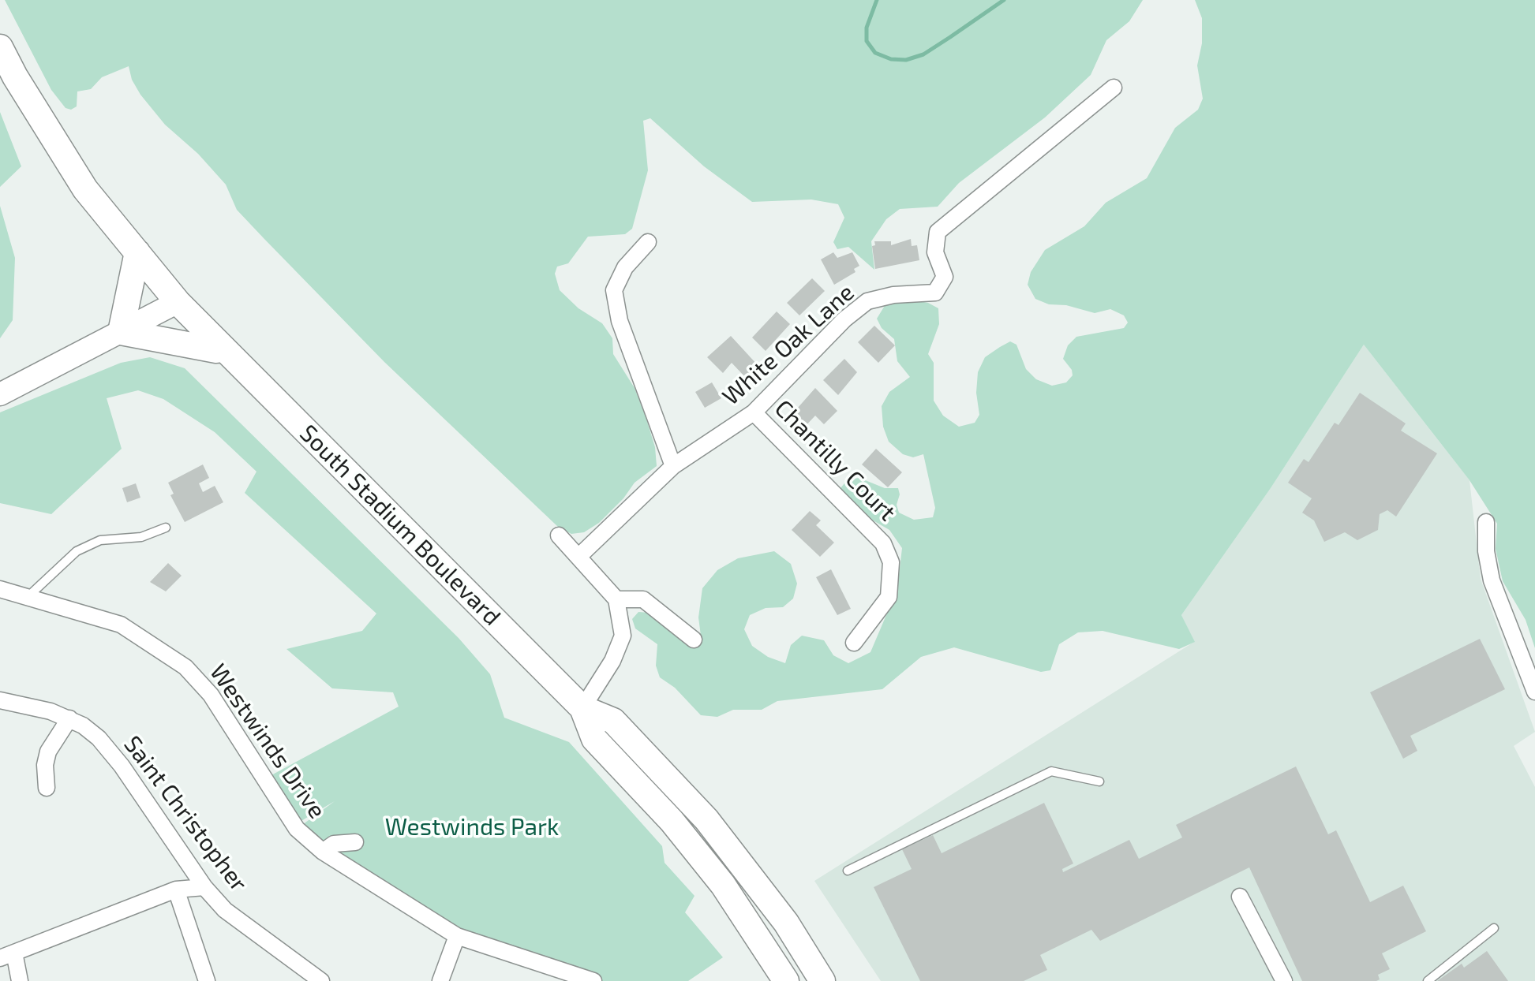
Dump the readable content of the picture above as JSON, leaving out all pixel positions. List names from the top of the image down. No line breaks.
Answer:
{"streets":{"main road":["South Stadium Boulevard"],"street":["White Oak Lane","Chantilly Court","Westwinds Drive","Saint Christopher"]},"crossings":[["White Oak Lane","Chantilly Court"]],"parks":["Westwinds Park"]}
